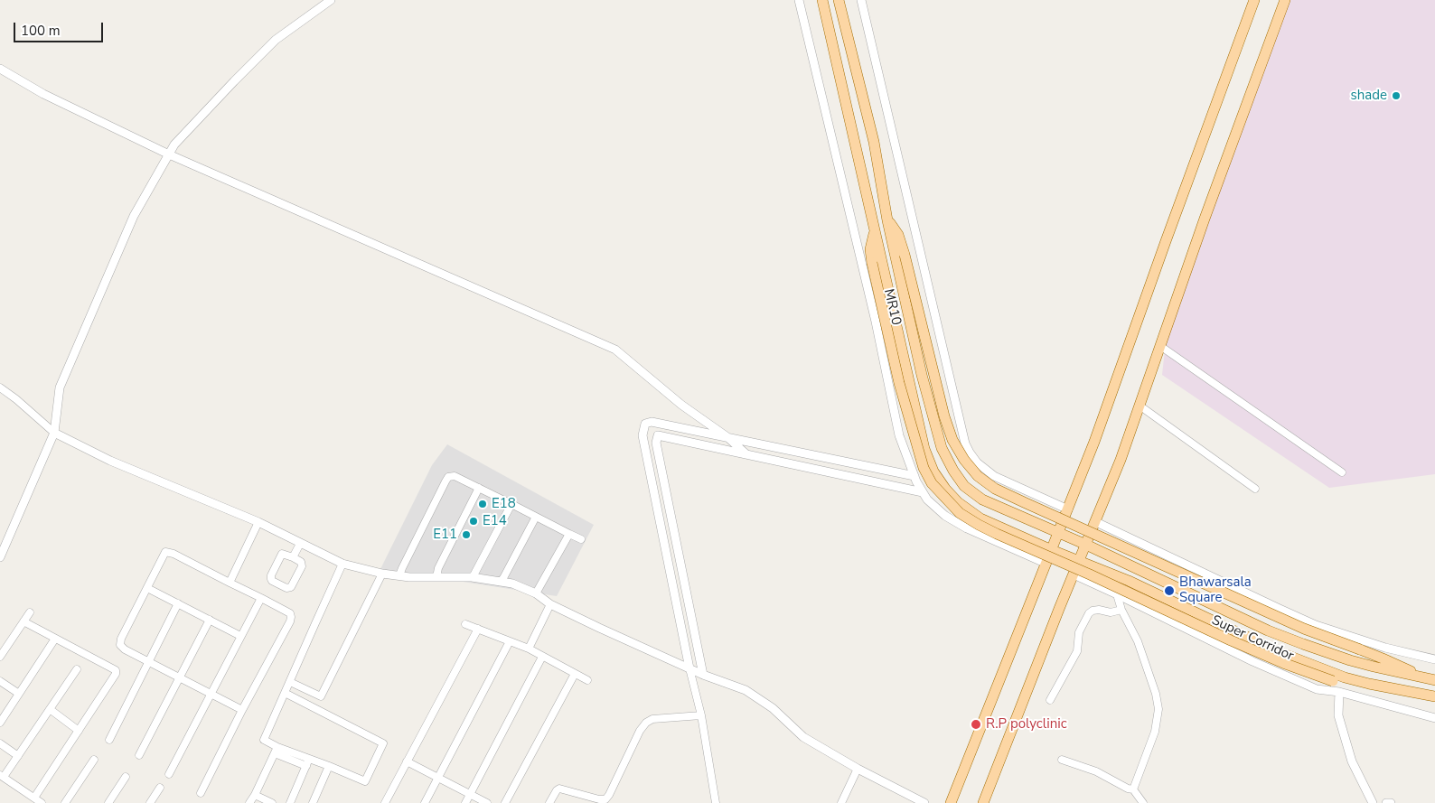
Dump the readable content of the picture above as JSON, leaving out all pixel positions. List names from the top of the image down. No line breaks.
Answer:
{"streets":{"main road":["MR10","Super Corridor"]},"crossings":[["MR10","Super Corridor"]],"places":["shade","E18","E14","E11","Bhawarsala Square","R.P polyclinic"],"scale_bar":"100 m"}
